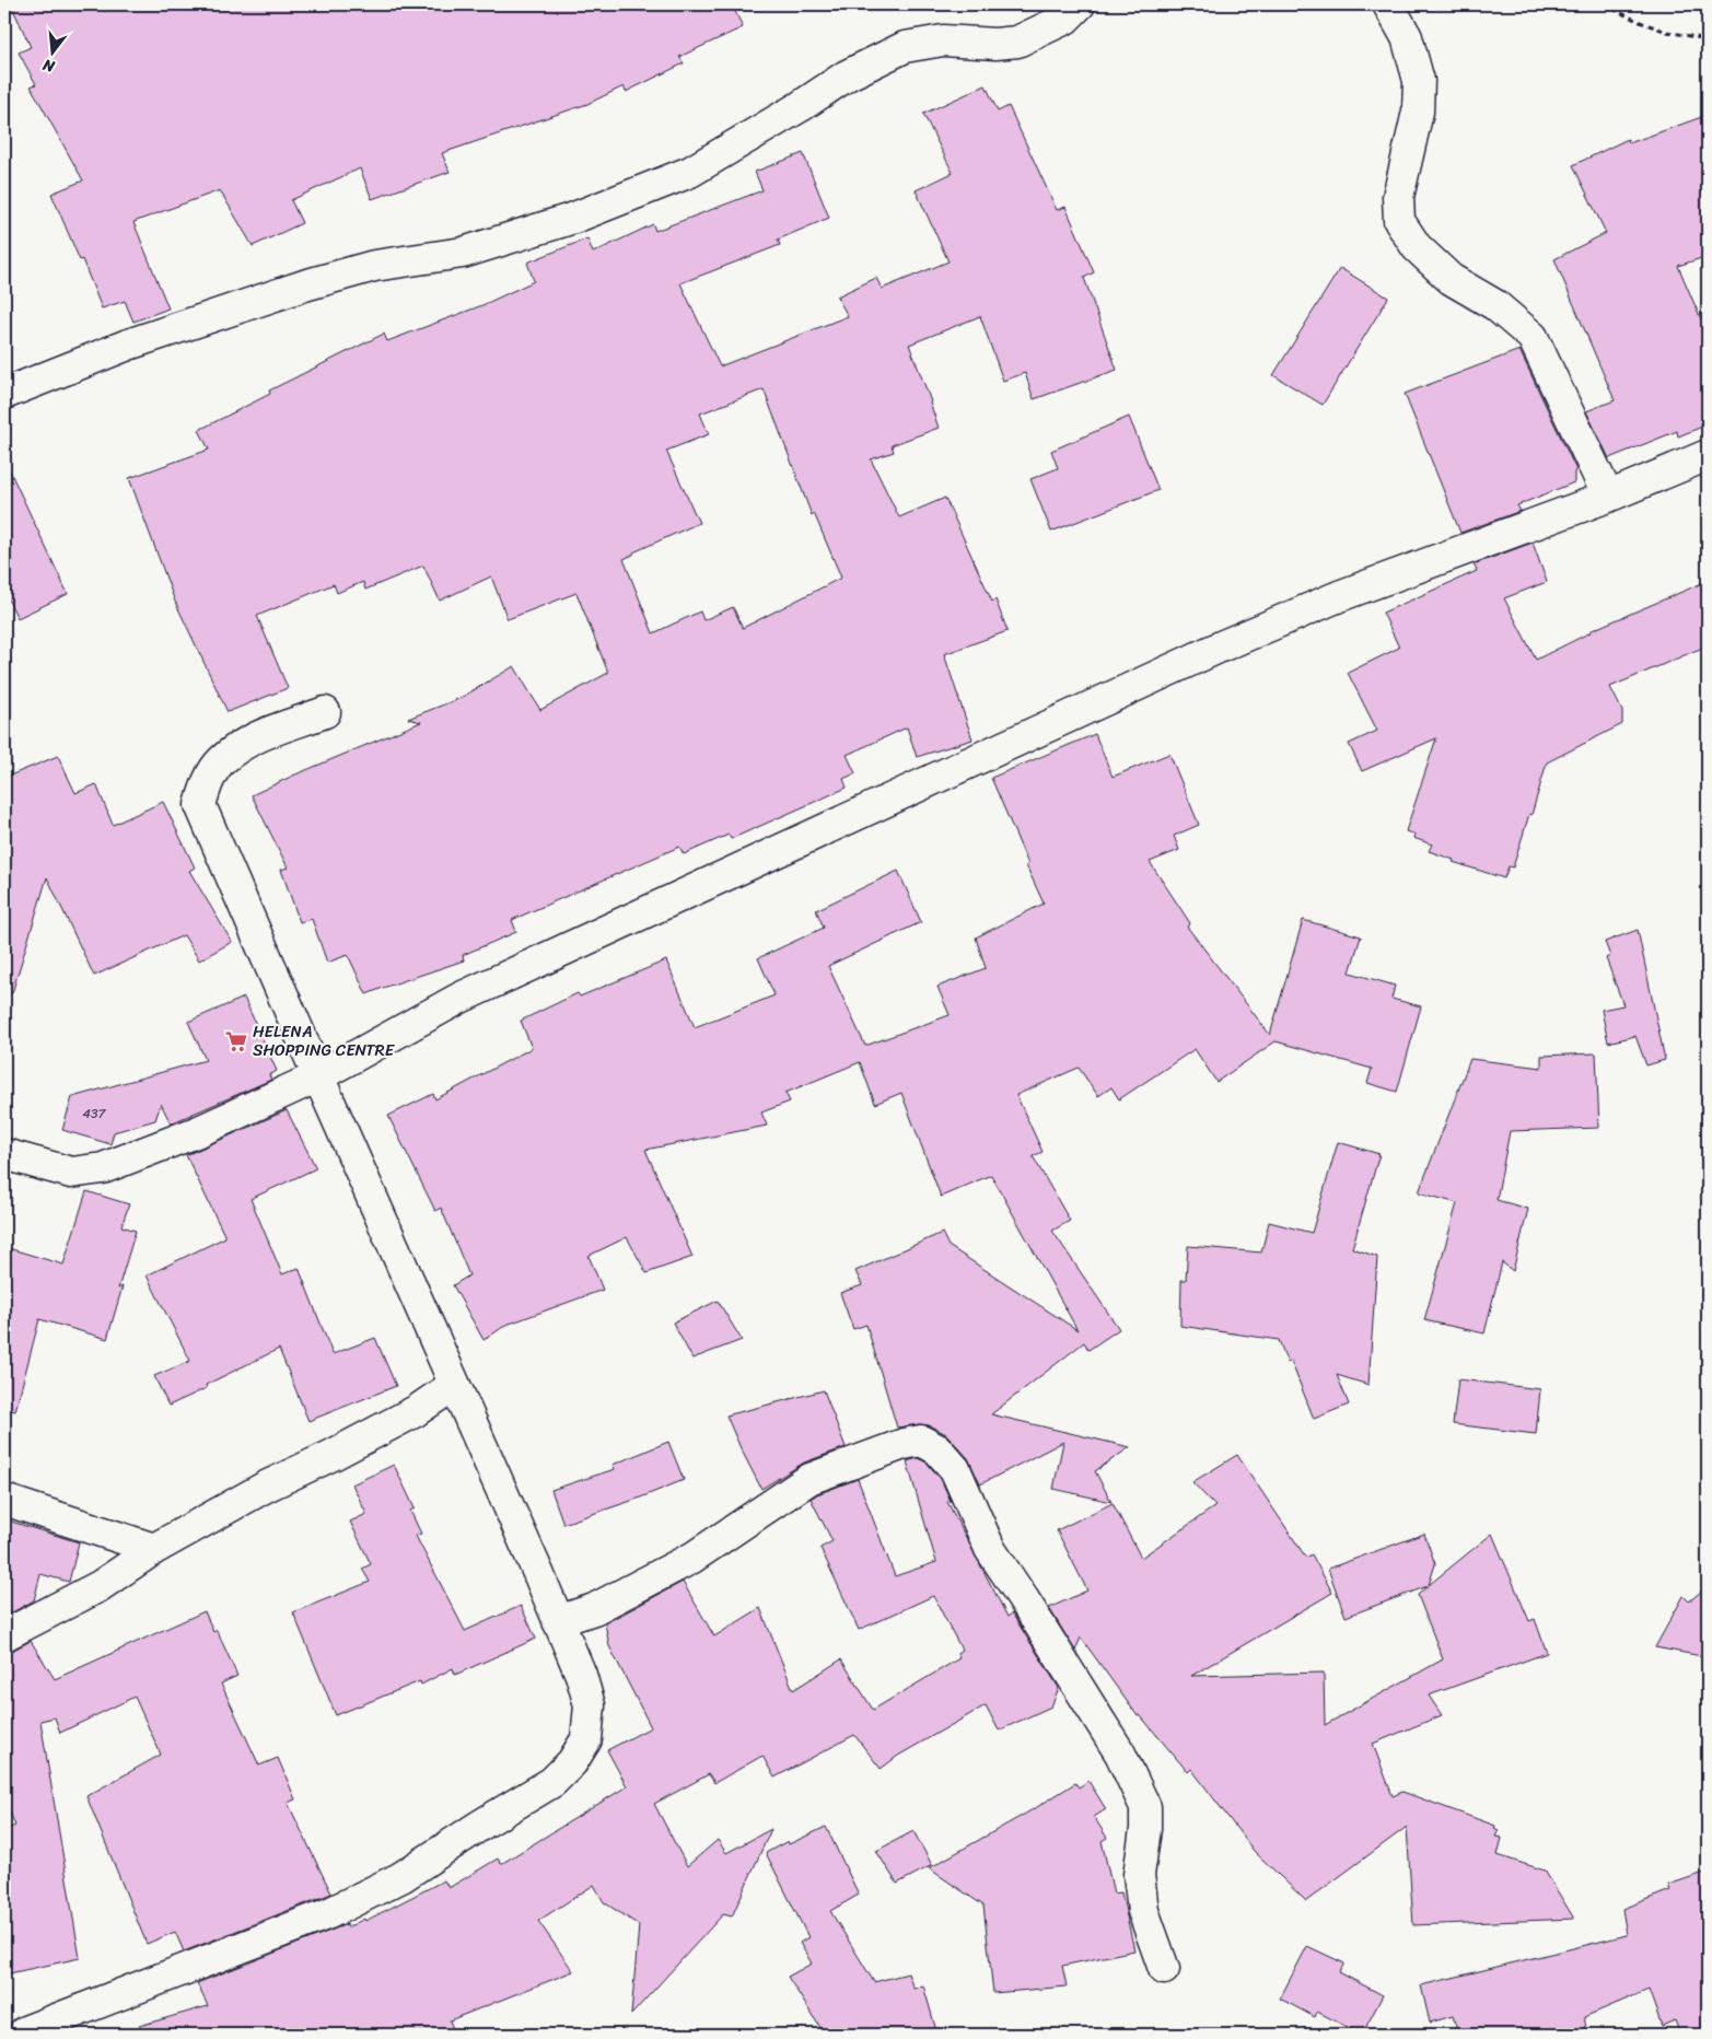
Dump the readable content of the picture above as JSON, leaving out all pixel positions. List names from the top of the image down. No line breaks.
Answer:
{"places":{"supermarket":["HELENA SHOPPING CENTRE"]},"house_numbers":["437"],"north":"bottom"}
